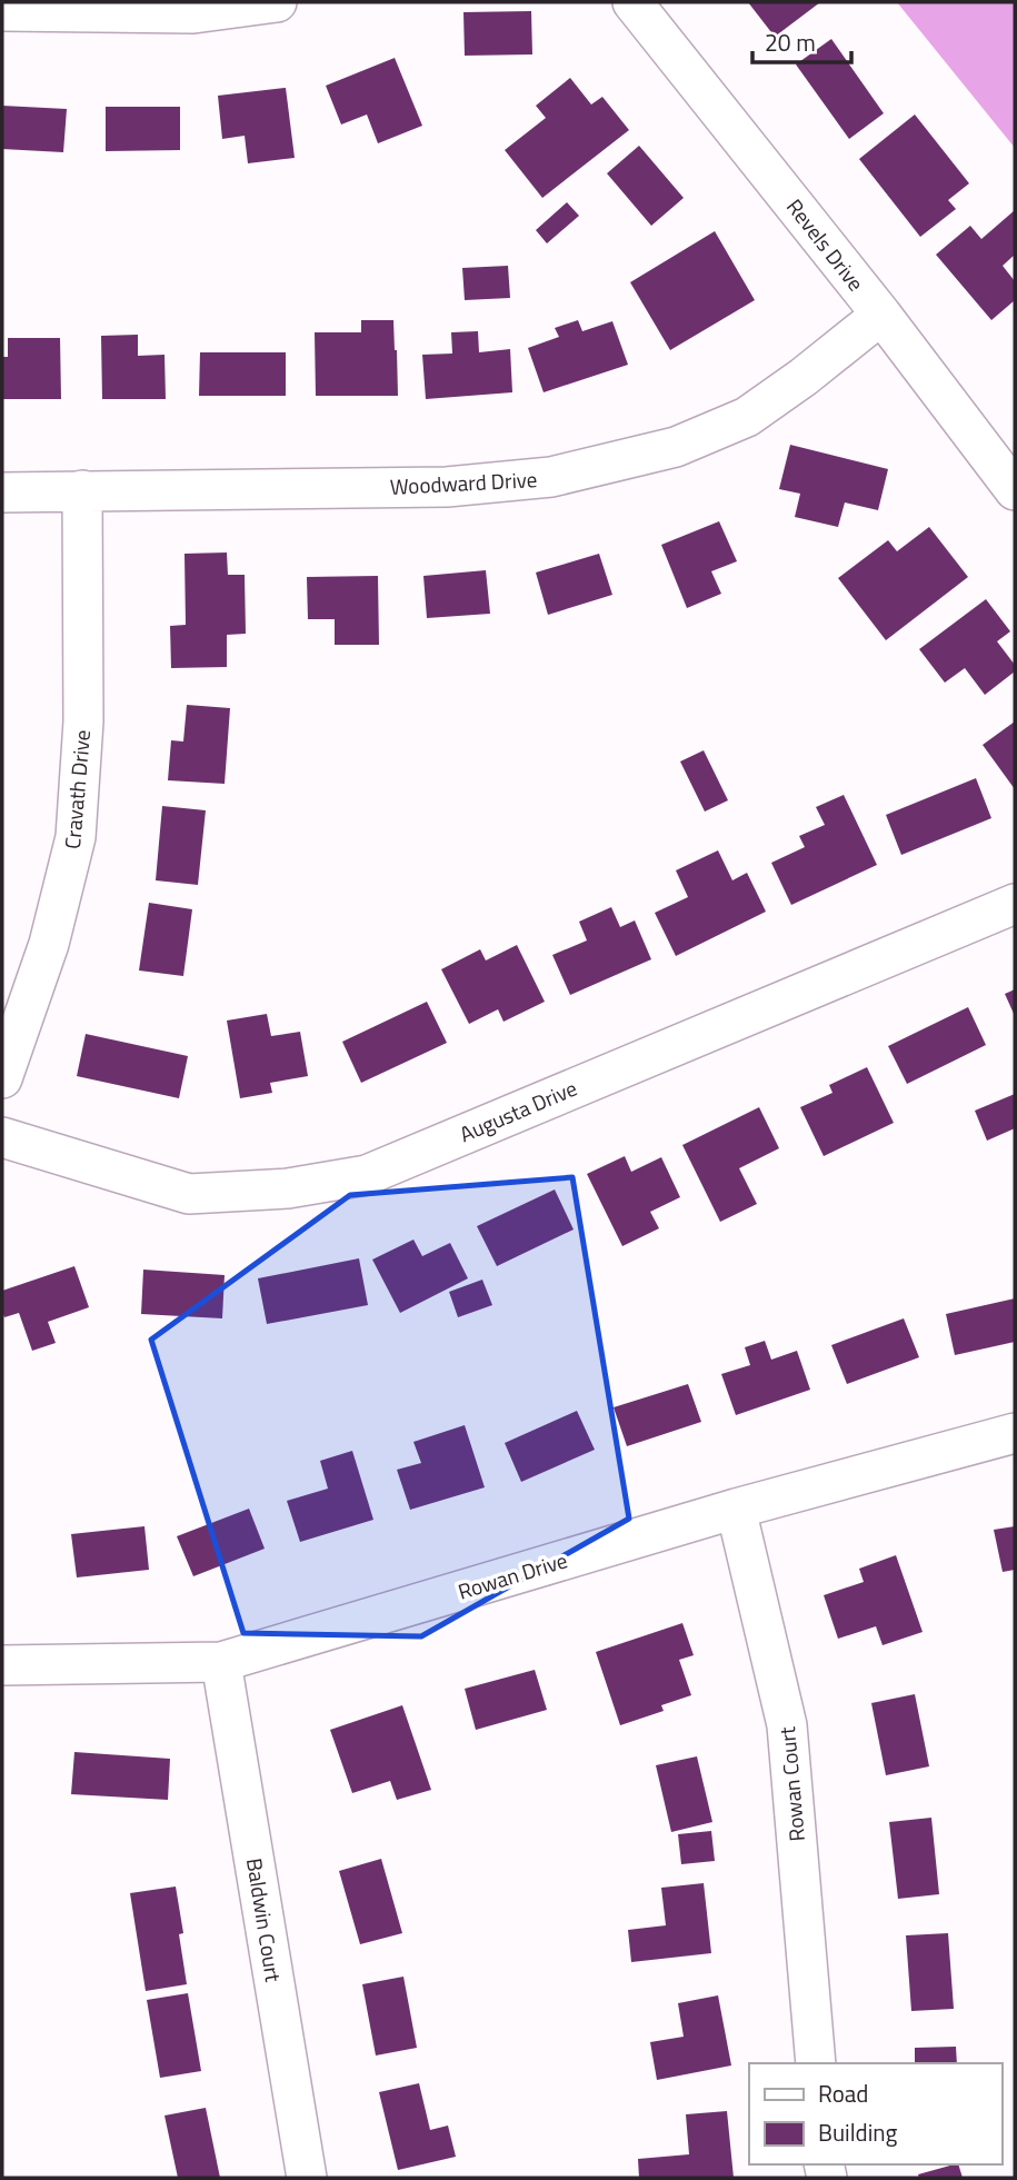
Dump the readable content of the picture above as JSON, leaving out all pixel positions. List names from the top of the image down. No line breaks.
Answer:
{"streets":{"street":["Revels Drive","Woodward Drive","Cravath Drive","Augusta Drive","Rowan Drive","Rowan Court","Baldwin Court"]},"crossings":[["Revels Drive","Woodward Drive"],["Woodward Drive","Cravath Drive"],["Rowan Drive","Rowan Court"],["Rowan Drive","Baldwin Court"]],"legend":["Road","Building"],"scale_bar":"20 m"}
